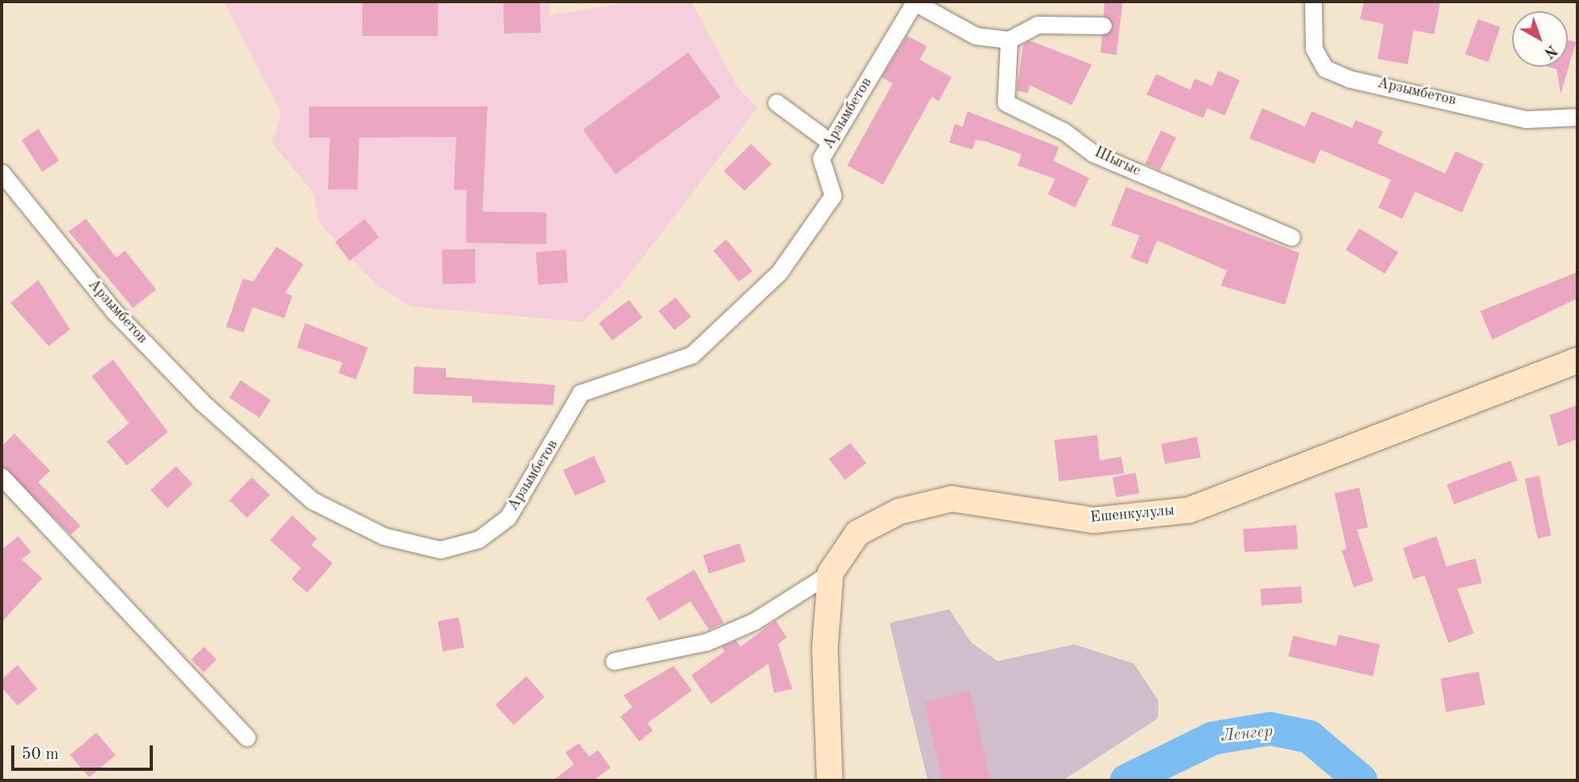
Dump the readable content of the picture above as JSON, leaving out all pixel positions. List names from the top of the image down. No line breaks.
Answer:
{"streets":{"street":["Арзымбетов","Шыгыс","Ешенкулулы"]},"water":["Ленгер"],"scale_bar":"50 m","north":"bottom right"}
